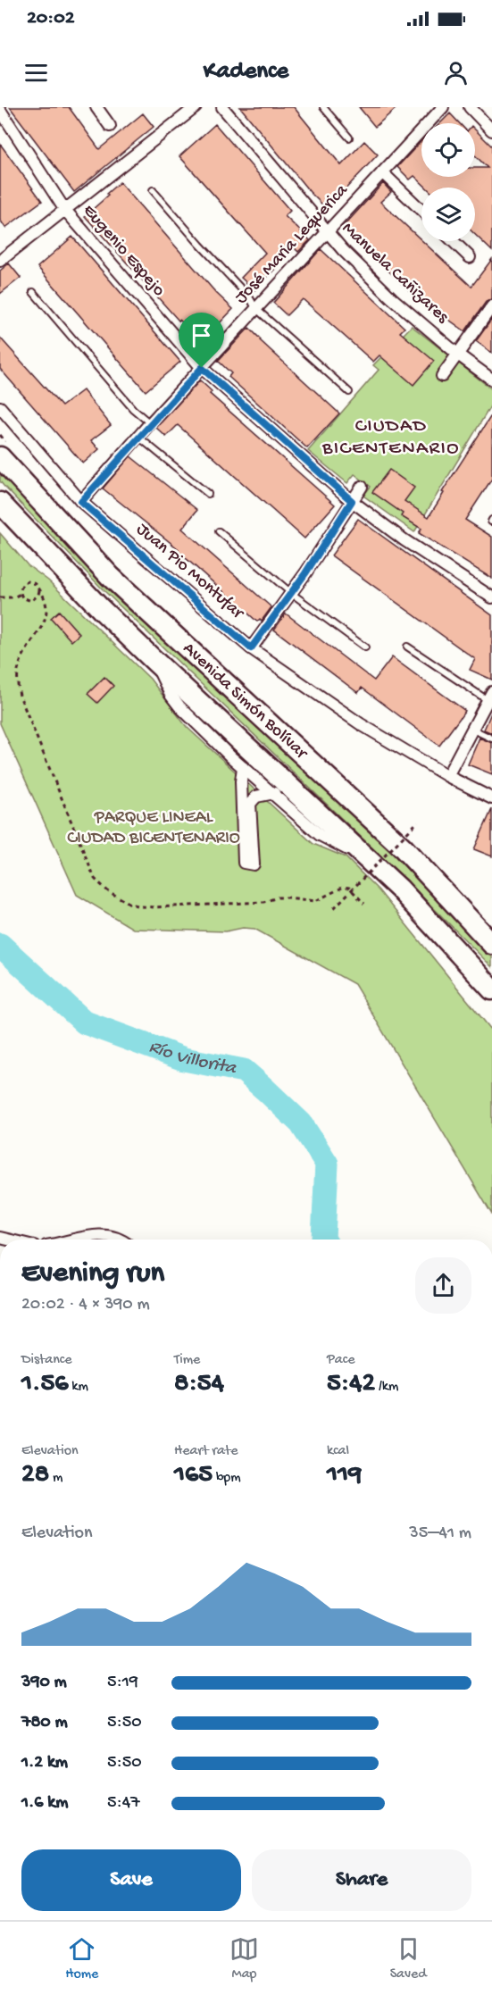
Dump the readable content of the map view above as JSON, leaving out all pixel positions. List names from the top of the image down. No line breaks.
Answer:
{"streets":{"highway":["Avenida Simón Bolívar"],"street":["José Maria Lequerica","Eugenio Espejo","Manuela Cañizares","Juan Pio Montufar"]},"crossings":[["José Maria Lequerica","Eugenio Espejo"],["José Maria Lequerica","Manuela Cañizares"],["José Maria Lequerica","Juan Pio Montufar"]],"districts":["CIUDAD BICENTENARIO"],"water":["Río Villorita"],"parks":["PARQUE LINEAL CIUDAD BICENTENARIO"],"page":{"status":"20:02","header":"Kadence","heading":["Evening run","20:02 · 4 × 390 m"],"stats":[["Distance","1.56 km"],["Time","8:54"],["Pace","5:42 /km"],["Elevation","28 m"],["Heart rate","165 bpm"],["kcal","119"]],"chart":["Elevation","35–41 m"],"list":[{"name":"390 m","note":"5:19"},{"name":"780 m","note":"5:50"},{"name":"1.2 km","note":"5:50"},{"name":"1.6 km","note":"5:47"}],"buttons":["Save","Share"],"tabs":["Home","Map","Saved"]}}
